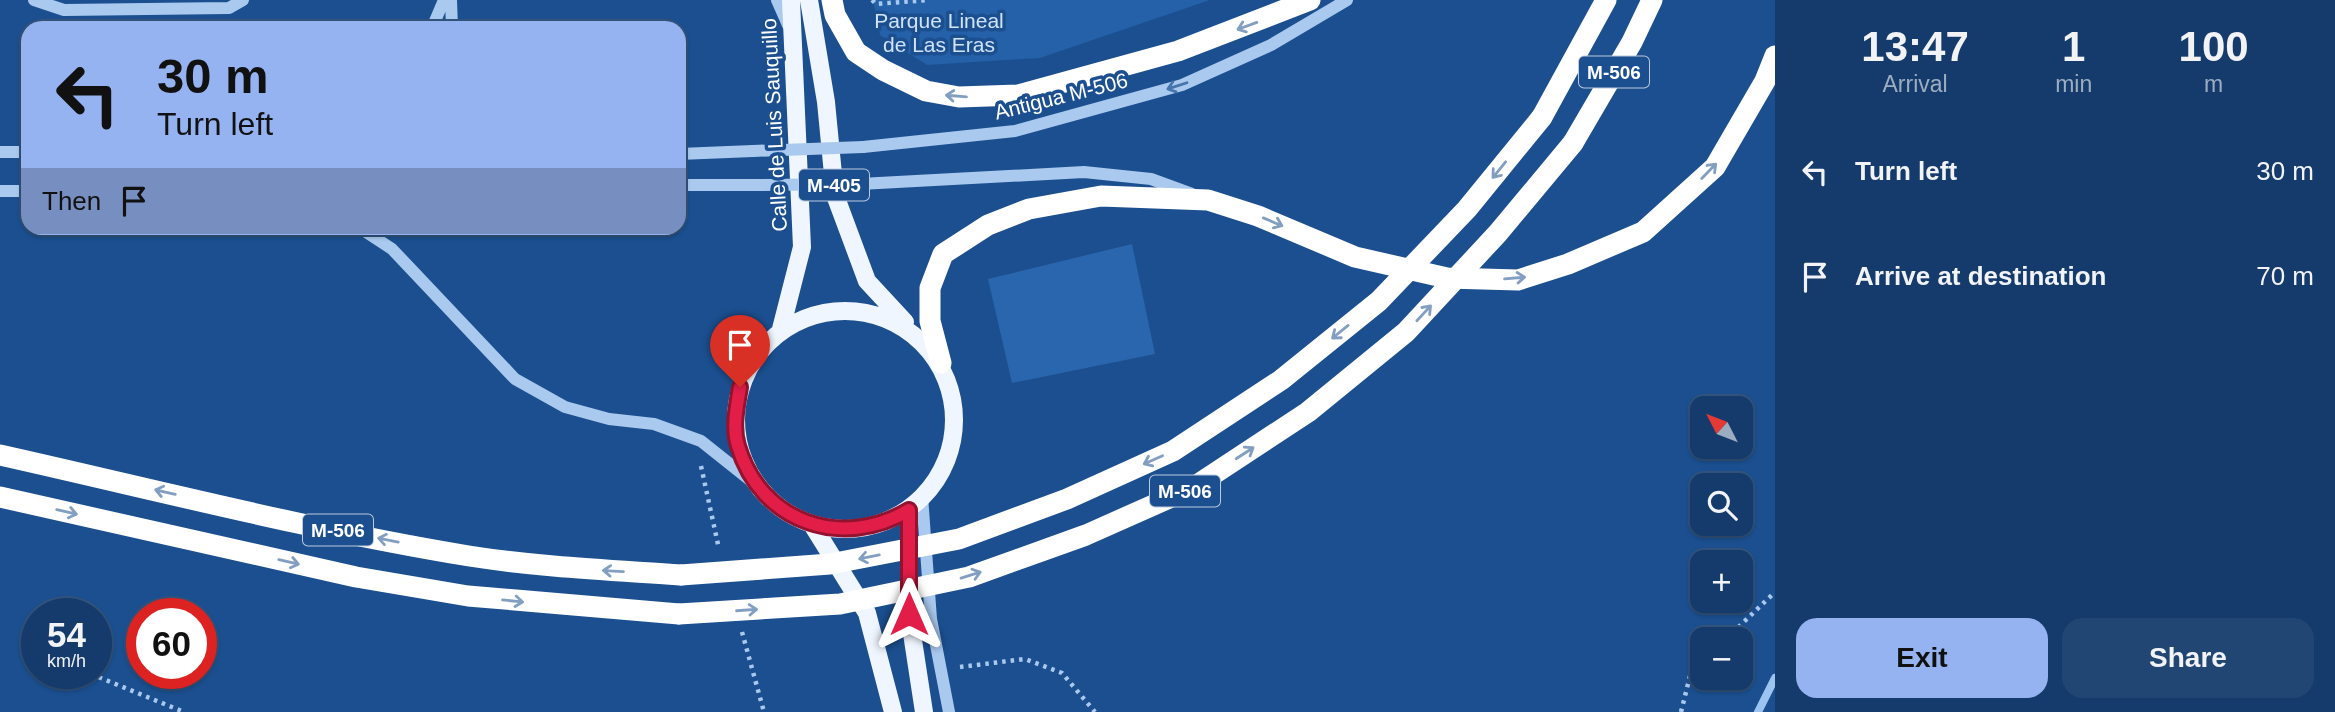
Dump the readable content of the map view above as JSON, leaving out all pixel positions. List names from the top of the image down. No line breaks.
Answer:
{"streets":{"highway":["M-506"],"main road":["Calle de Luis Sauquillo","M-405"],"street":["Antigua M-506"]},"crossings":[["Calle de Luis Sauquillo","M-405"]],"parks":["Parque Lineal de Las Eras"],"north":"top left","page":{"eta":["13:47","Arrival","1","min","100","m"],"turn":["30 m","Turn left"],"list":[{"name":"Turn left","value":"30 m"},{"name":"Arrive at destination","value":"70 m"}],"then":"Then","map_buttons":["+","−"],"speed":"54 km/h","limit":"60","buttons":["Exit","Share"]}}
